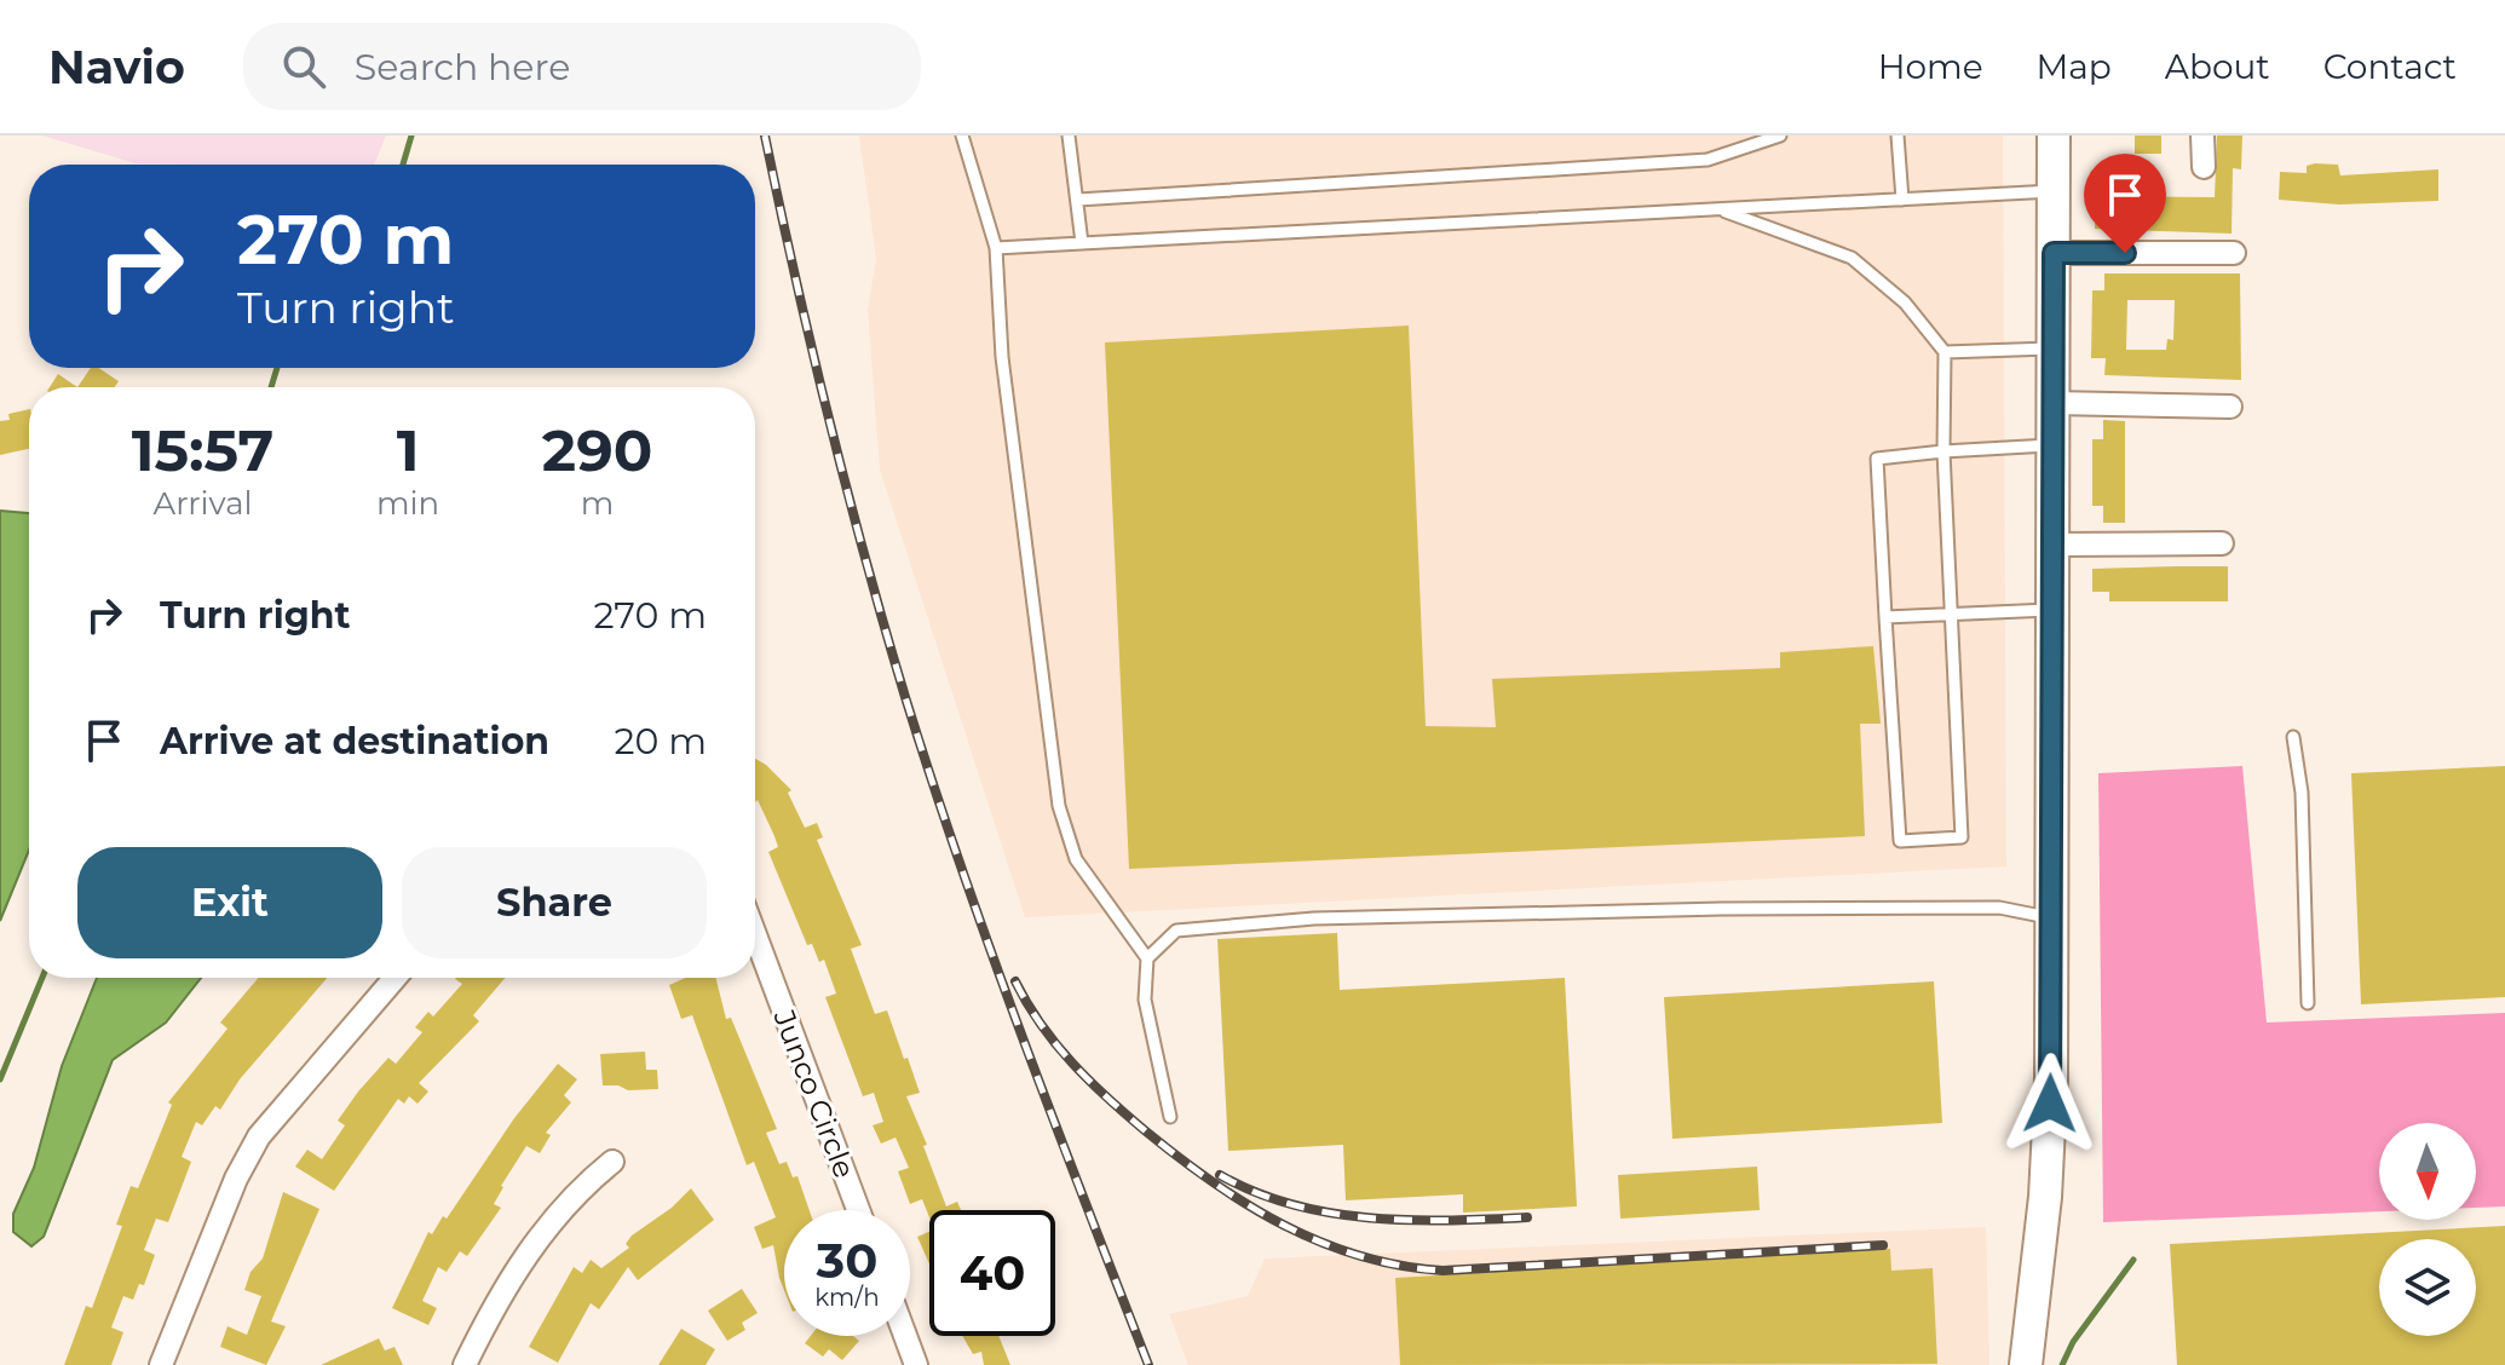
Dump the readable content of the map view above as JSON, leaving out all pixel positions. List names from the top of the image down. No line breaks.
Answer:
{"streets":{"street":["Junco Circle"]},"north":"bottom","page":{"header":"Navio","search":"Search here","nav":["Home","Map","About","Contact"],"turn":["270 m","Turn right"],"eta":["15:57","Arrival","1","min","290","m"],"list":[{"name":"Turn right","value":"270 m"},{"name":"Arrive at destination","value":"20 m"}],"buttons":["Exit","Share"],"speed":"30 km/h","limit":"40"}}
